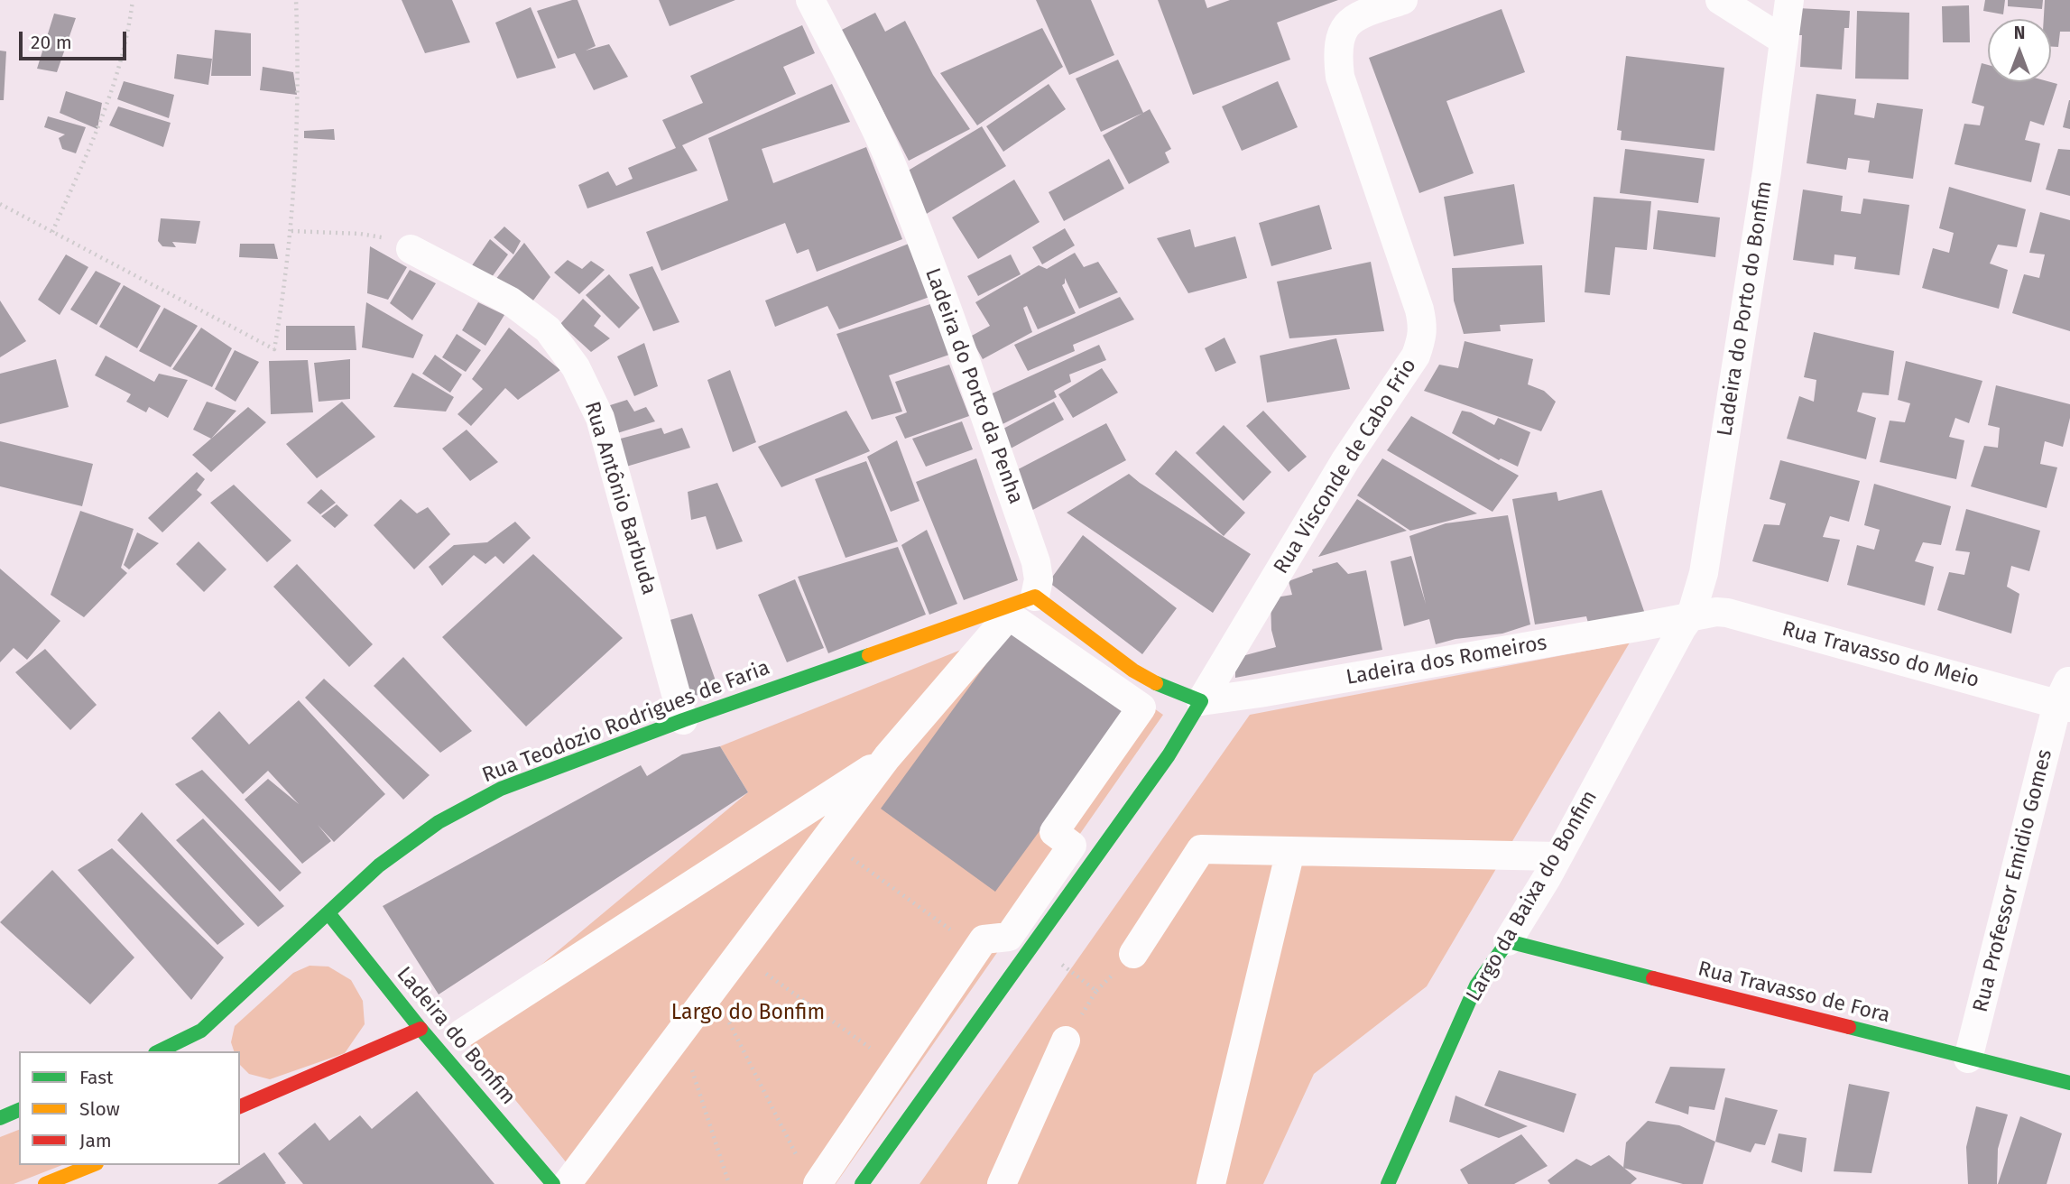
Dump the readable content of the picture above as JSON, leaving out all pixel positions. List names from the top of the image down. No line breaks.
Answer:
{"streets":{"street":["Ladeira do Porto do Bonfim","Ladeira do Porto da Penha","Rua Visconde de Cabo Frio","Rua Antônio Barbuda","Rua Travasso do Meio","Ladeira dos Romeiros","Rua Teodozio Rodrigues de Faria","Rua Professor Emidio Gomes","Largo da Baixa do Bonfim","Rua Travasso de Fora","Ladeira do Bonfim"]},"crossings":[["Ladeira do Porto do Bonfim","Rua Travasso do Meio"],["Ladeira do Porto do Bonfim","Ladeira dos Romeiros"],["Ladeira do Porto do Bonfim","Largo da Baixa do Bonfim"],["Ladeira do Porto da Penha","Rua Teodozio Rodrigues de Faria"],["Rua Visconde de Cabo Frio","Ladeira dos Romeiros"],["Rua Antônio Barbuda","Rua Teodozio Rodrigues de Faria"],["Rua Travasso do Meio","Ladeira dos Romeiros"],["Rua Travasso do Meio","Rua Professor Emidio Gomes"],["Rua Travasso do Meio","Largo da Baixa do Bonfim"],["Ladeira dos Romeiros","Largo da Baixa do Bonfim"],["Rua Teodozio Rodrigues de Faria","Ladeira do Bonfim"],["Rua Professor Emidio Gomes","Rua Travasso de Fora"],["Largo da Baixa do Bonfim","Rua Travasso de Fora"]],"parks":["Largo do Bonfim"],"legend":["Fast","Slow","Jam"],"scale_bar":"20 m","north":"top"}
